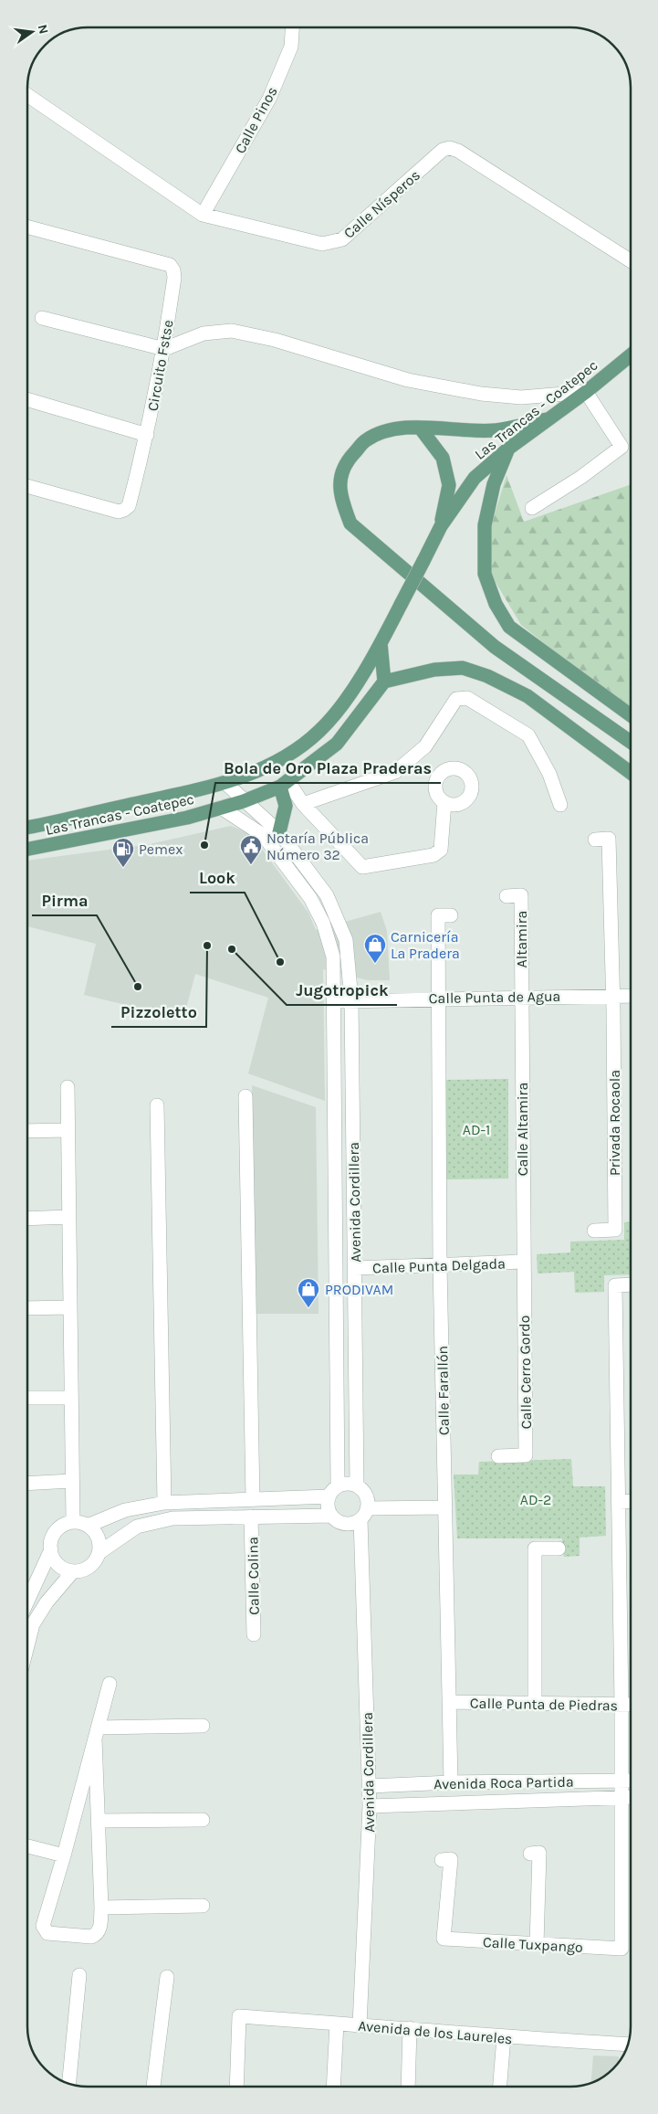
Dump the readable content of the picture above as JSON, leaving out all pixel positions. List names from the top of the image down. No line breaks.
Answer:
{"streets":{"main road":["Las Trancas - Coatepec"],"street":["Calle Pinos","Calle Nísperos","Circuito Fstse","Altamira","Calle Punta de Agua","Privada Rocaola","Calle Altamira","Avenida Cordillera","Calle Punta Delgada","Calle Cerro Gordo","Calle Farallón","Calle Colina","Calle Punta de Piedras","Avenida Roca Partida","Calle Tuxpango","Avenida de los Laureles"]},"crossings":[["Calle Pinos","Calle Nísperos"],["Las Trancas - Coatepec","Avenida Cordillera"],["Altamira","Calle Punta de Agua"],["Altamira","Calle Altamira"],["Calle Punta de Agua","Privada Rocaola"],["Calle Punta de Agua","Calle Altamira"],["Calle Punta de Agua","Avenida Cordillera"],["Calle Punta de Agua","Calle Farallón"],["Calle Altamira","Calle Punta Delgada"],["Calle Altamira","Calle Cerro Gordo"],["Avenida Cordillera","Calle Punta Delgada"],["Avenida Cordillera","Avenida Roca Partida"],["Avenida Cordillera","Avenida de los Laureles"],["Calle Punta Delgada","Calle Cerro Gordo"],["Calle Punta Delgada","Calle Farallón"],["Calle Farallón","Calle Punta de Piedras"],["Calle Farallón","Avenida Roca Partida"],["Avenida Roca Partida","Calle Tuxpango"]],"parks":["AD-1","AD-2"],"places":{"other":["Bola de Oro Plaza Praderas","Pizzoletto","Jugotropick","Look","Pirma"],"public building":["Notaría Pública Número 32"],"fuel station":["Pemex"],"shop":["Carnicería La Pradera","PRODIVAM"]},"north":"right"}
